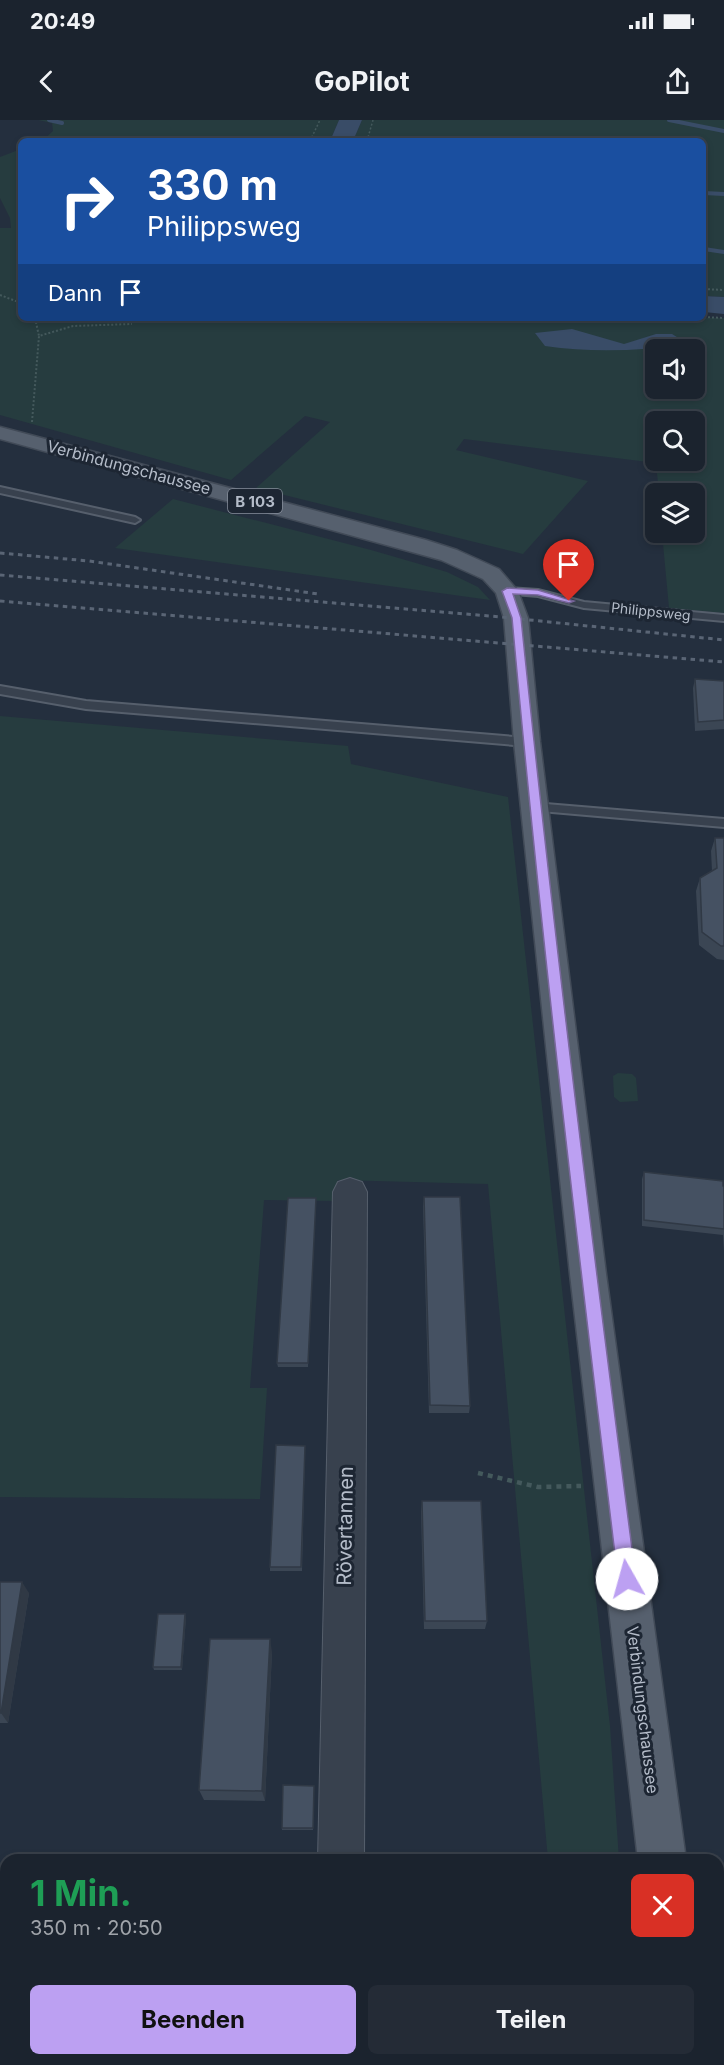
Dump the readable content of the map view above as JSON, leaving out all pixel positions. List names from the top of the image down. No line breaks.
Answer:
{"streets":{"main road":["Verbindungschaussee","B 103"],"street":["Rövertannen"],"lane":["Philippsweg"]},"crossings":[["Verbindungschaussee","Philippsweg"]],"page":{"status":"20:49","header":"GoPilot","turn":["330 m","Philippsweg"],"then":"Dann","heading":["1 Min.","350 m · 20:50"],"buttons":["Beenden","Teilen"]}}
